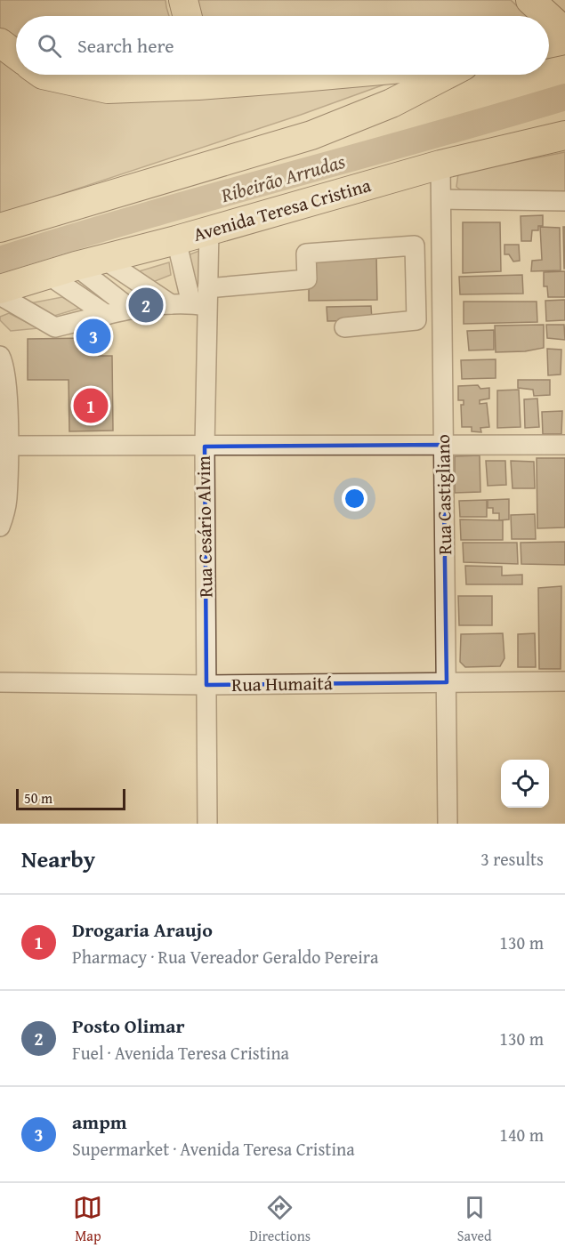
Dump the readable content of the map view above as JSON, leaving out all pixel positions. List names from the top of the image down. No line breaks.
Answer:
{"streets":{"highway":["Avenida Teresa Cristina"],"street":["Rua Castigliano","Rua Cesário Alvim","Rua Humaitá"]},"crossings":[["Avenida Teresa Cristina","Rua Castigliano"],["Avenida Teresa Cristina","Rua Cesário Alvim"],["Rua Castigliano","Rua Humaitá"],["Rua Cesário Alvim","Rua Humaitá"]],"water":["Ribeirão Arrudas"],"scale_bar":"50 m","page":{"search":"Search here","pins":["2","3","1"],"scale":"50 m","heading":["Nearby","3 results"],"list":[{"mark":"1","name":"Drogaria Araujo","note":"Pharmacy · Rua Vereador Geraldo Pereira","value":"130 m"},{"mark":"2","name":"Posto Olimar","note":"Fuel · Avenida Teresa Cristina","value":"130 m"},{"mark":"3","name":"ampm","note":"Supermarket · Avenida Teresa Cristina","value":"140 m"}],"nav":["Map","Directions","Saved"]}}
